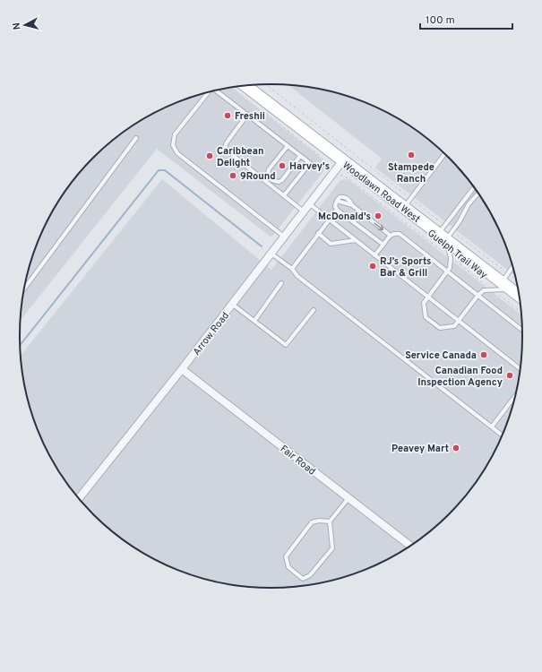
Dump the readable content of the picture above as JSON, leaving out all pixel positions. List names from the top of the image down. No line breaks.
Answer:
{"streets":{"main road":["Woodlawn Road West"],"street":["Arrow Road","Fair Road"],"path":["Guelph Trail Way"]},"crossings":[["Woodlawn Road West","Arrow Road"],["Arrow Road","Fair Road"]],"places":["Freshii","Stampede Ranch","Caribbean Delight","Harvey's","9Round","McDonald's","RJ’s Sports Bar & Grill","Service Canada","Canadian Food Inspection Agency","Peavey Mart"],"scale_bar":"100 m","north":"left"}
